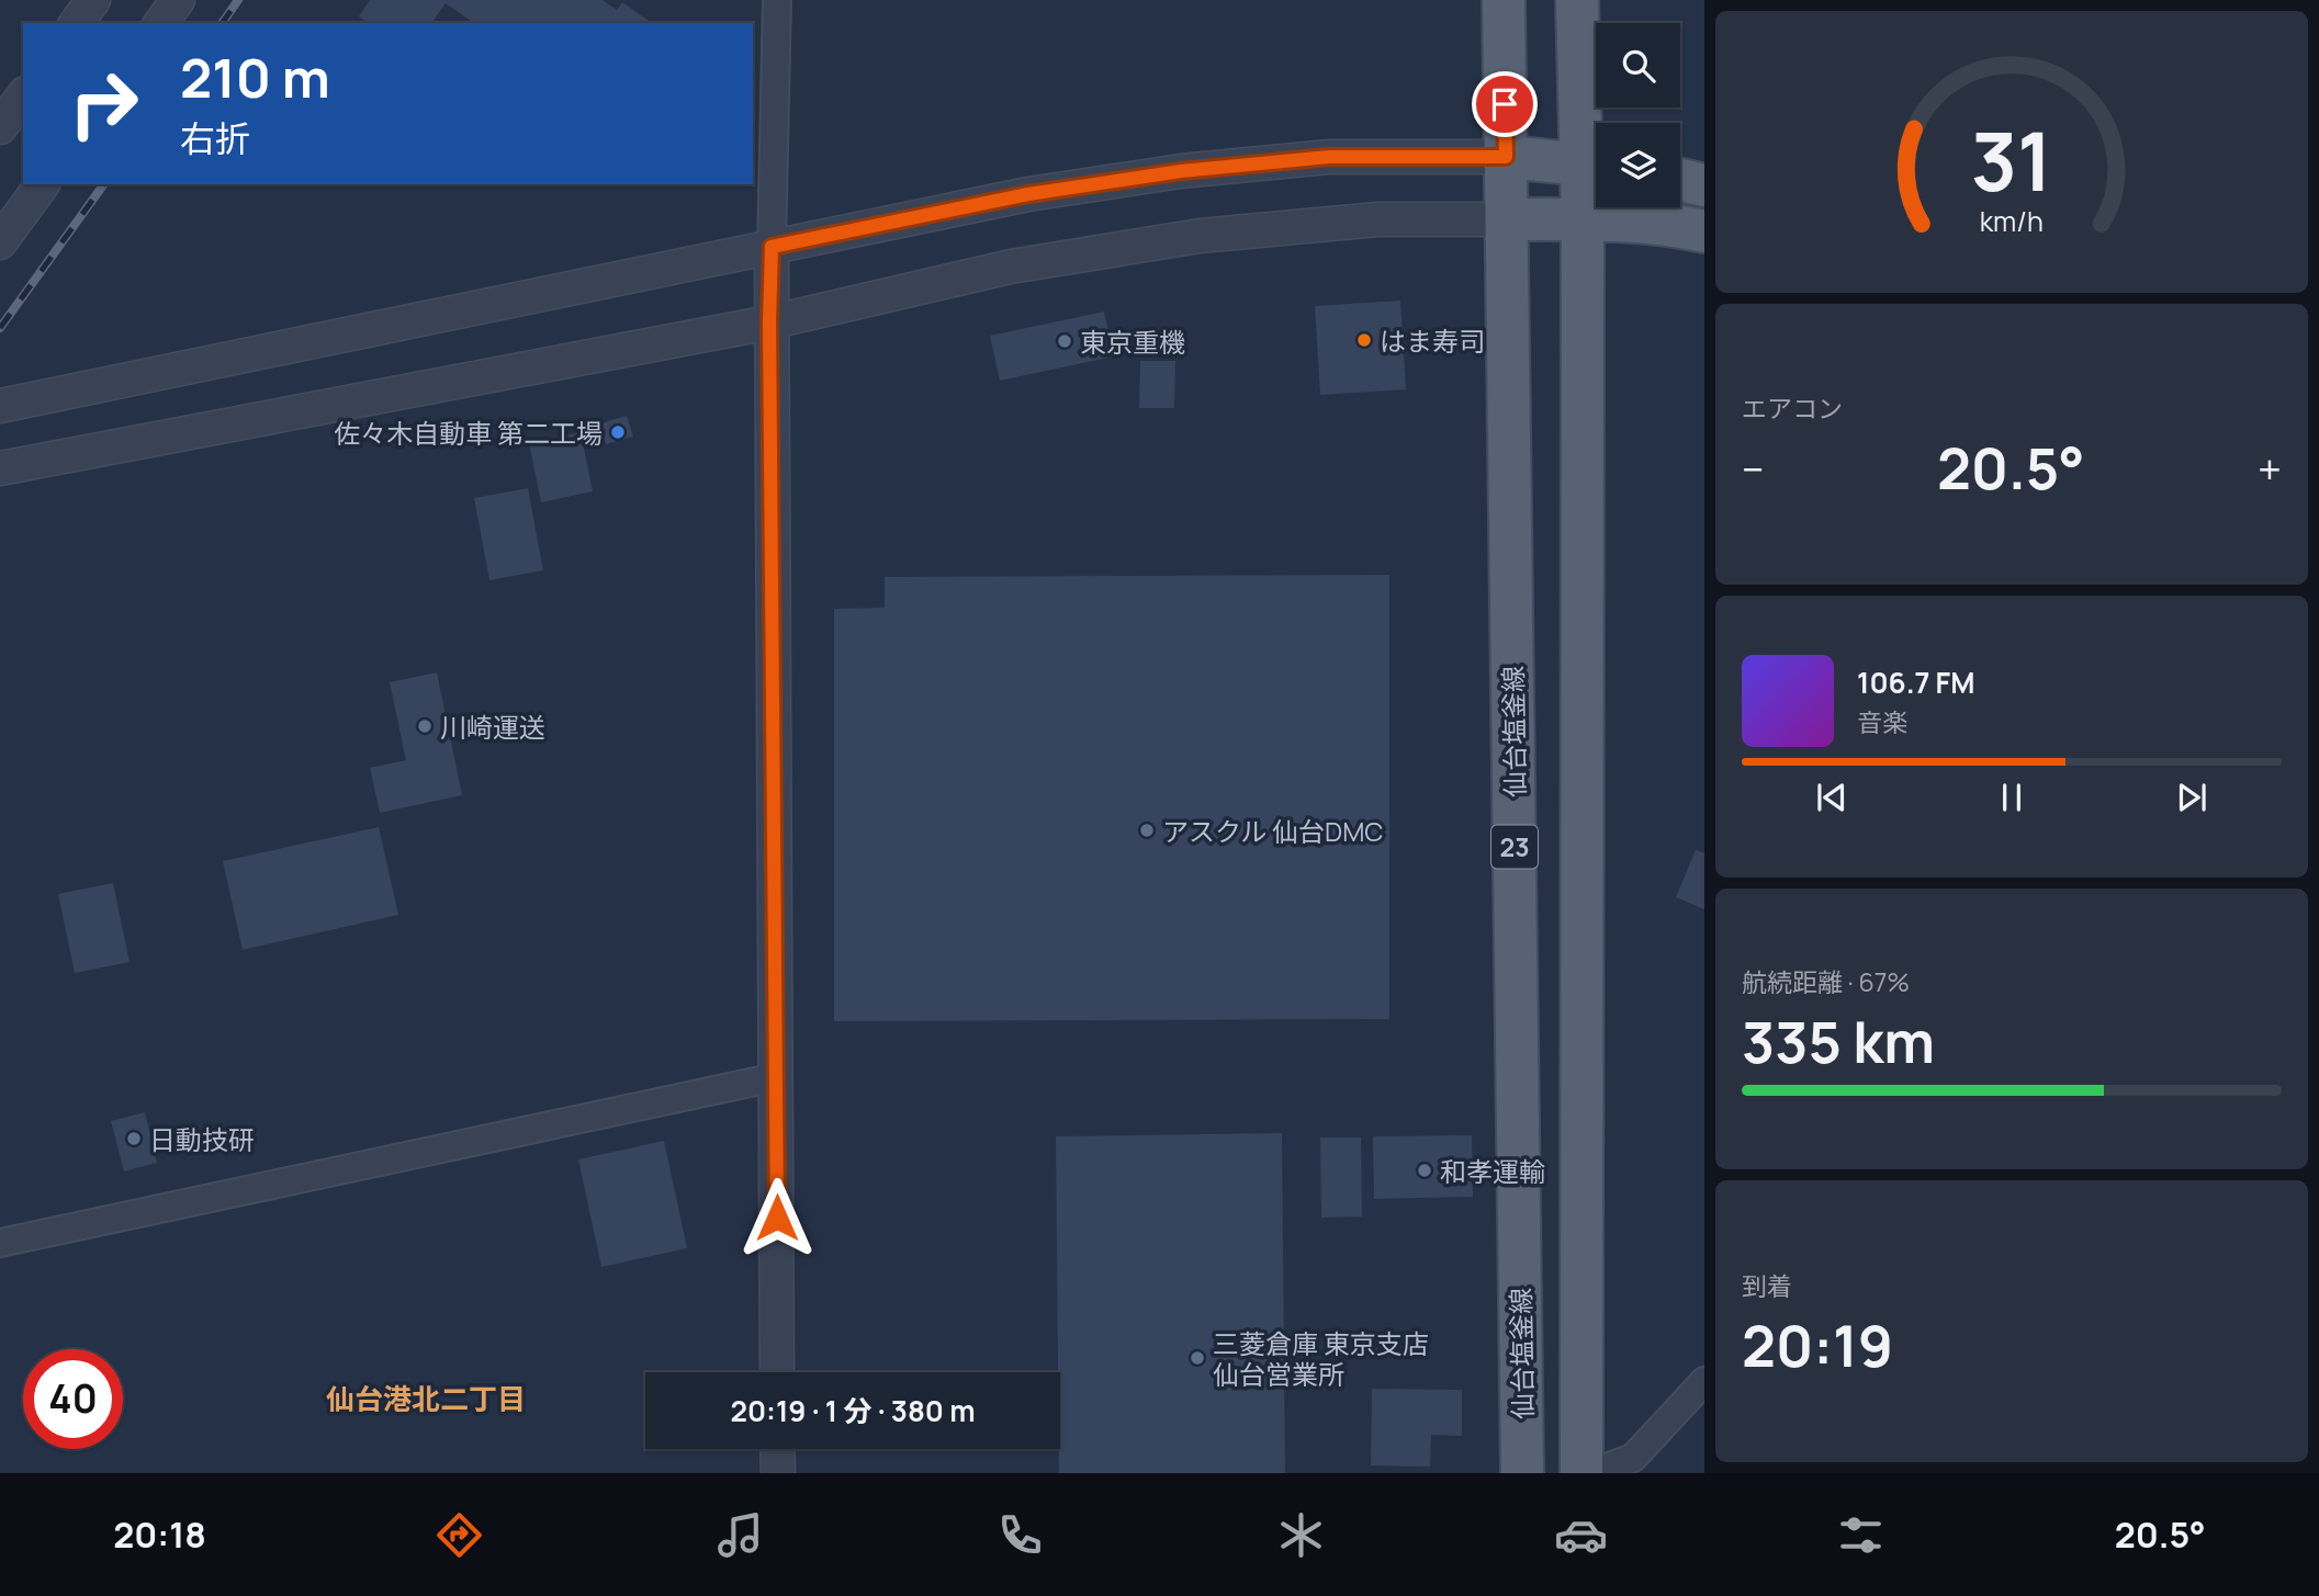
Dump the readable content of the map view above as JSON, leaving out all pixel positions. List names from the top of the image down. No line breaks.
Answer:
{"streets":{"main road":["仙台塩釜線","23"]},"districts":["仙台港北二丁目"],"places":["はま寿司","東京重機","佐々木自動車 第二工場","川崎運送","アスクル 仙台DMC","日動技研","和孝運輸","三菱倉庫 東京支店 仙台営業所"],"page":{"turn":["210 m","右折"],"tile":["エアコン",["航続距離 · 67%","335 km"],["到着","20:19"]],"heat":["−","20.5°","+"],"song":["106.7 FM","音楽"],"limit":"40","trip":"20:19 · 1 分 · 380 m","tabs":["20:18","20.5°"],"gauge":["31","km/h"]}}
